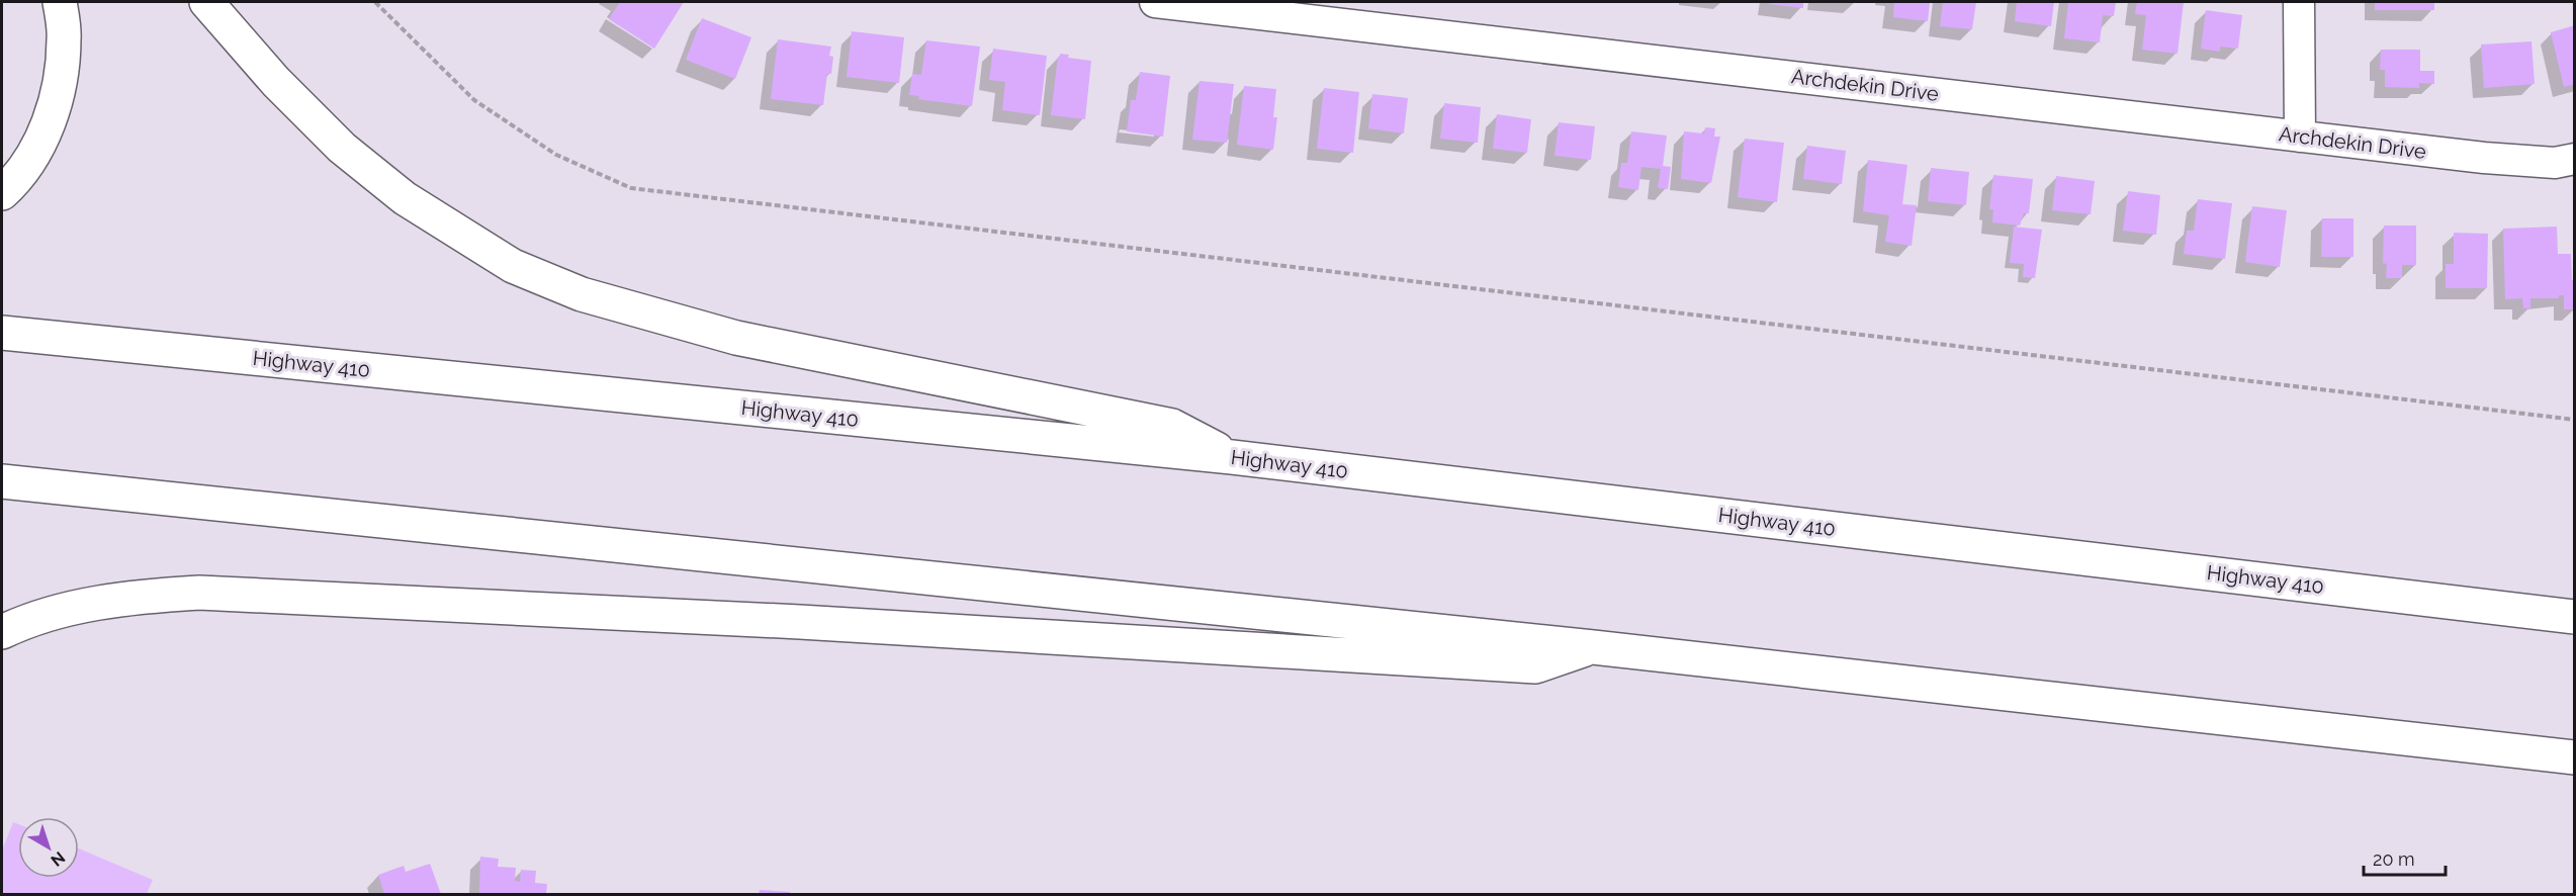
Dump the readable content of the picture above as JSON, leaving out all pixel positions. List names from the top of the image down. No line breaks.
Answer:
{"streets":{"highway":["Highway 410"],"street":["Archdekin Drive"]},"scale_bar":"20 m","north":"bottom right"}
